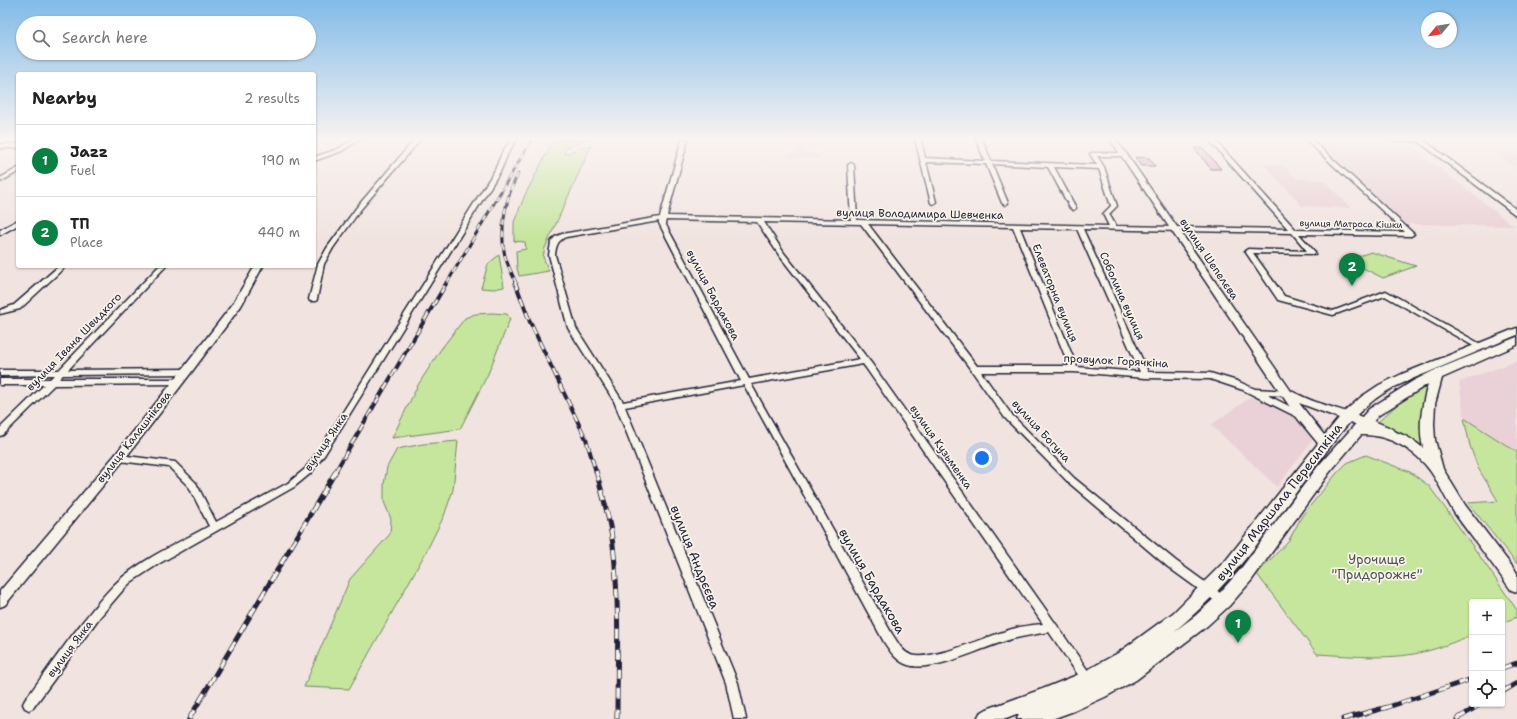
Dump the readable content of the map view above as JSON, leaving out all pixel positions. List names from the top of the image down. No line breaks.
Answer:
{"streets":{"main road":["вулиця Маршала Пересипкіна"],"street":["вулиця Володимира Шевченка","вулиця Матроса Кішки","вулиця Шепелєва","Елеваторна вулиця","вулиця Бардакова","Соболина вулиця","вулиця Івана Швидкого","провулок Горячкіна","вулиця Богуна","вулиця Калашнікова","вулиця Янка","вулиця Кузьменка","вулиця Андрєєва"]},"crossings":[["вулиця Володимира Шевченка","вулиця Матроса Кішки"],["вулиця Володимира Шевченка","вулиця Шепелєва"],["вулиця Володимира Шевченка","Елеваторна вулиця"],["вулиця Володимира Шевченка","вулиця Бардакова"],["вулиця Володимира Шевченка","Соболина вулиця"],["вулиця Володимира Шевченка","вулиця Богуна"],["вулиця Володимира Шевченка","вулиця Кузьменка"],["вулиця Володимира Шевченка","вулиця Андрєєва"],["вулиця Шепелєва","вулиця Маршала Пересипкіна"],["Елеваторна вулиця","провулок Горячкіна"],["вулиця Бардакова","вулиця Кузьменка"],["вулиця Бардакова","вулиця Андрєєва"],["Соболина вулиця","провулок Горячкіна"],["провулок Горячкіна","вулиця Богуна"],["вулиця Богуна","вулиця Маршала Пересипкіна"],["вулиця Кузьменка","вулиця Маршала Пересипкіна"]],"parks":["Урочище \"Придорожнє\""],"north":"bottom left","page":{"search":"Search here","heading":["Nearby","2 results"],"list":[{"mark":"1","name":"Jazz","note":"Fuel","value":"190 m"},{"mark":"2","name":"ТП","note":"Place","value":"440 m"}],"pins":["2","1"],"map_buttons":["+","−"]}}
